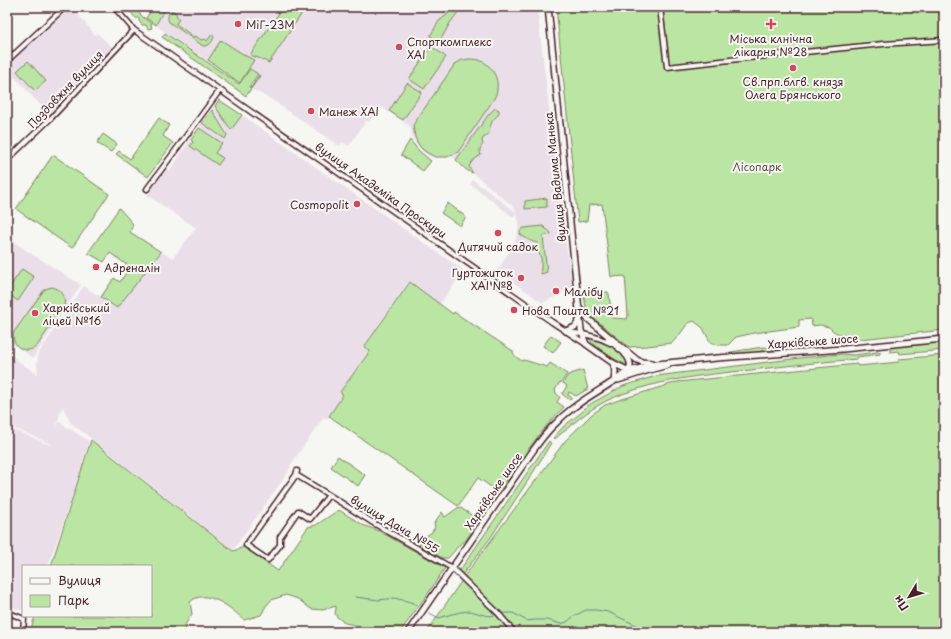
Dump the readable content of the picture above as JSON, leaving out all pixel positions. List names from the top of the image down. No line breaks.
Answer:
{"streets":{"main road":["вулиця Вадима Манька","вулиця Академіка Проскури","Харківське шосе"],"street":["Поздовжня вулиця","вулиця Дача №55"]},"crossings":[["Поздовжня вулиця","вулиця Академіка Проскури"],["вулиця Вадима Манька","вулиця Академіка Проскури"],["вулиця Академіка Проскури","Харківське шосе"],["Харківське шосе","вулиця Дача №55"]],"parks":["Лісопарк"],"places":{"other":["МіГ-23М","Спорткомплекс ХАІ","Cв.прп.блгв. князя Олега Брянського","Манеж ХАІ","Cosmopolit","Дитячий садок","Адреналін","Гуртожиток ХАІ №8","Малібу","Нова Пошта №21","Харківський ліцей №16"],"health":["Міська клнічна лікарня №28"]},"legend":["Вулиця","Парк"],"north":"bottom left"}
